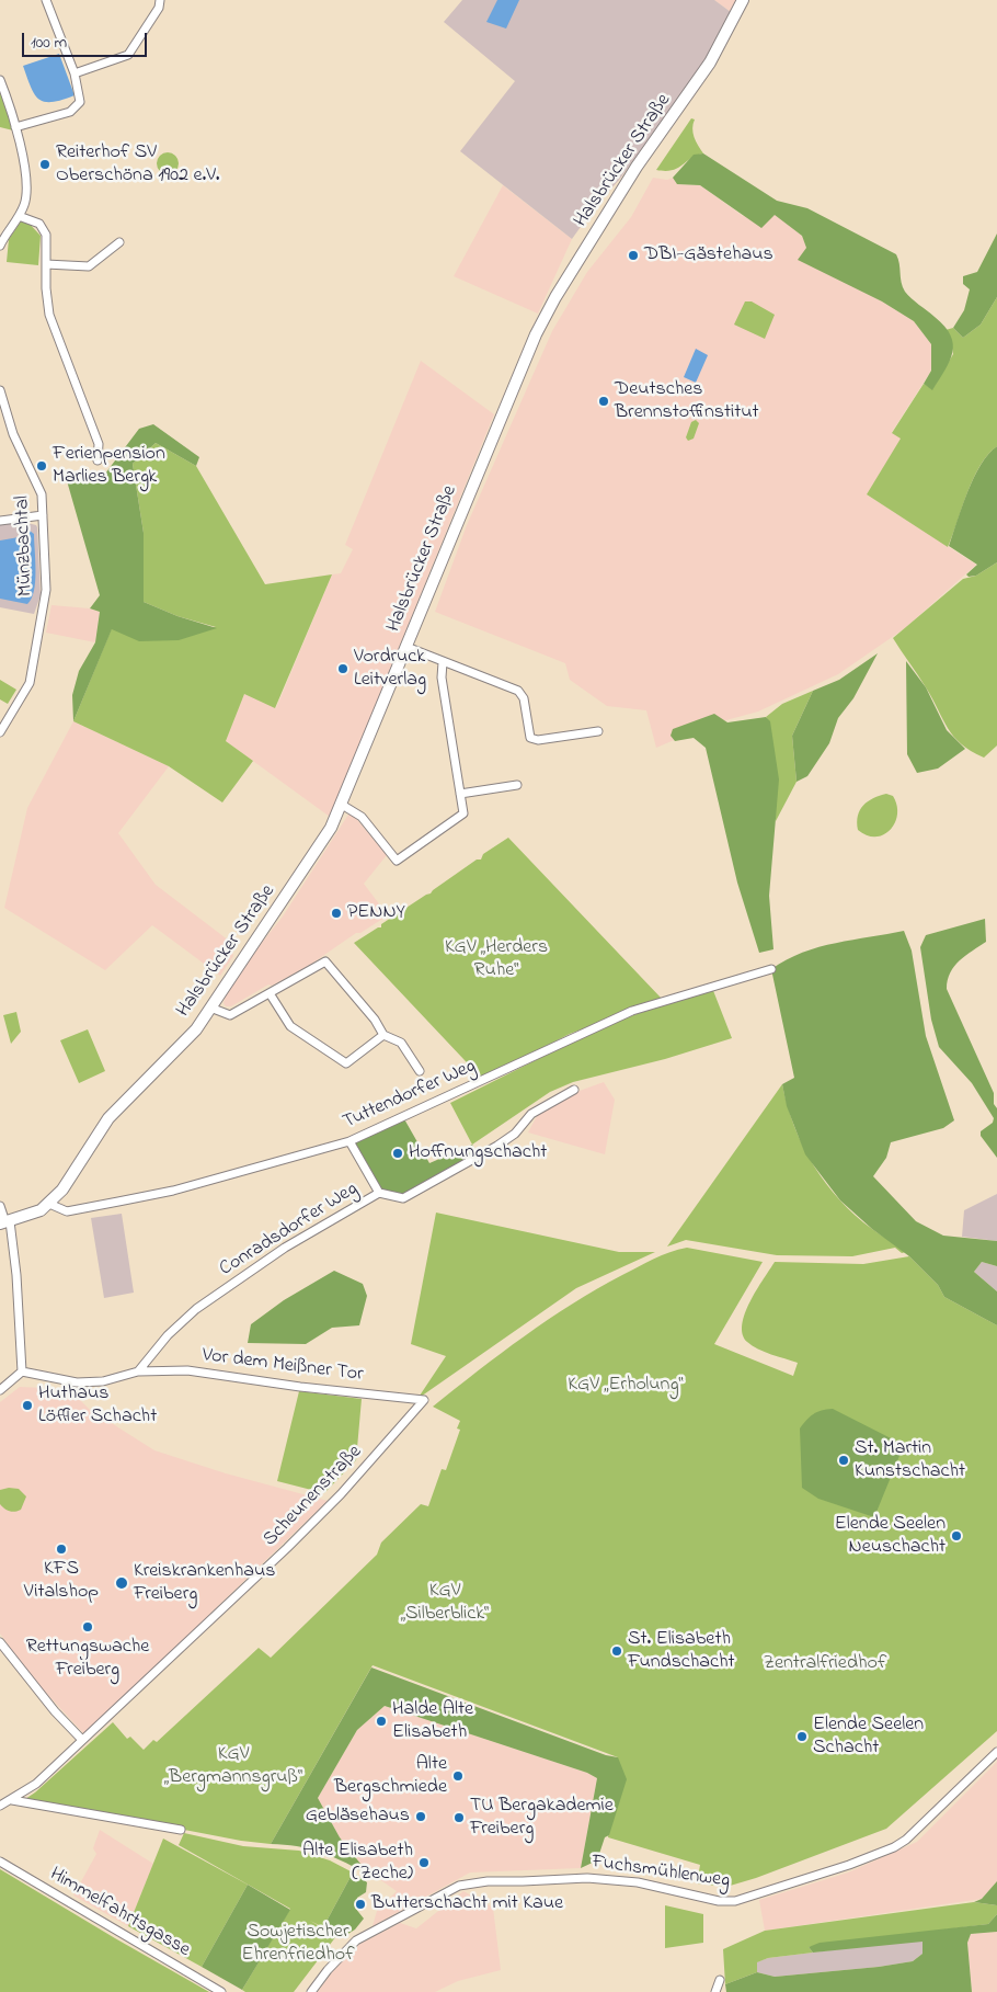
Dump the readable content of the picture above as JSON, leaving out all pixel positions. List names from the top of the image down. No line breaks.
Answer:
{"streets":{"main road":["Halsbrücker Straße"],"street":["Münzbachtal","Tuttendorfer Weg","Conradsdorfer Weg","Vor dem Meißner Tor","Scheunenstraße","Fuchsmühlenweg","Himmelfahrtsgasse"]},"crossings":[["Halsbrücker Straße","Tuttendorfer Weg"],["Conradsdorfer Weg","Vor dem Meißner Tor"],["Vor dem Meißner Tor","Scheunenstraße"]],"parks":["KGV „Herders Ruhe“","KGV „Erholung“","KGV „Silberblick“","Zentralfriedhof","KGV „Bergmannsgruß“","Sowjetischer Ehrenfriedhof"],"places":["Reiterhof SV Oberschöna 1902 e.V.","DBI-Gästehaus","Deutsches Brennstoffinstitut","Ferienpension Marlies Bergk","Vordruck Leitverlag","PENNY","Hoffnungschacht","Huthaus Löffler Schacht","St. Martin Kunstschacht","Elende Seelen Neuschacht","KFS Vitalshop","Kreiskrankenhaus Freiberg","Rettungswache Freiberg","St. Elisabeth Fundschacht","Halde Alte Elisabeth","Elende Seelen Schacht","Alte Bergschmiede","Gebläsehaus","TU Bergakademie Freiberg","Alte Elisabeth (Zeche)","Butterschacht mit Kaue"],"scale_bar":"100 m"}
